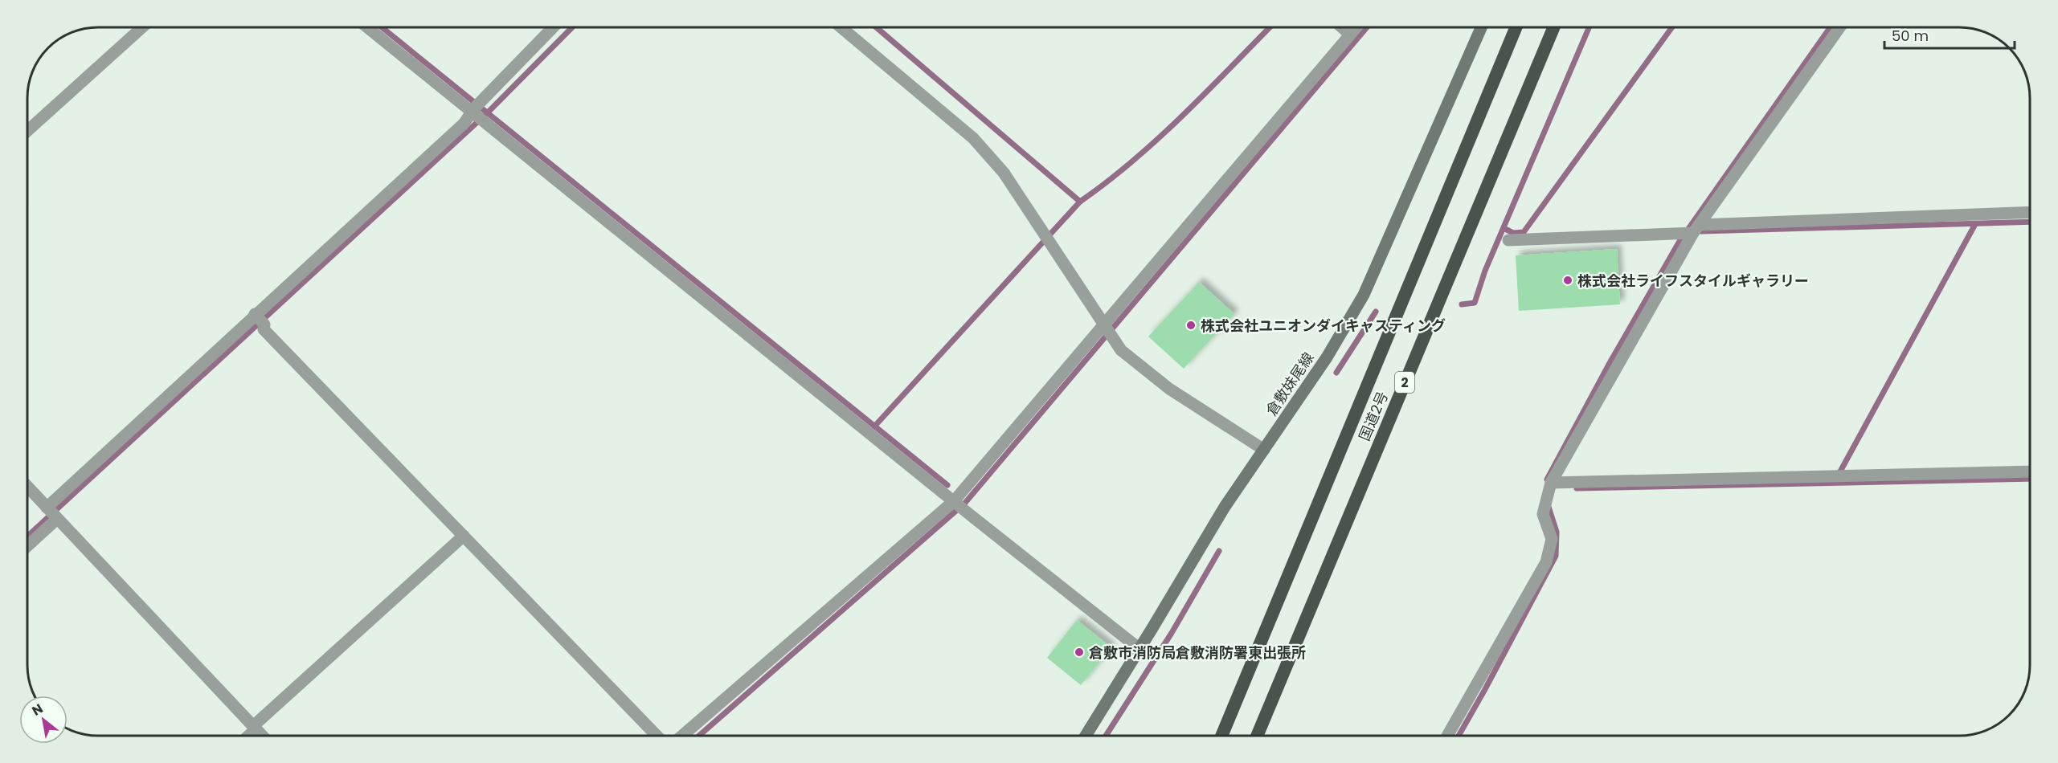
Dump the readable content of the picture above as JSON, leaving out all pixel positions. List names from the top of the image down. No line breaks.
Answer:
{"streets":{"highway":["2","国道2号"],"main road":["倉敷妹尾線"]},"places":["株式会社ライフスタイルギャラリー","株式会社ユニオンダイキャスティング","倉敷市消防局倉敷消防署東出張所"],"scale_bar":"50 m","north":"top left"}
